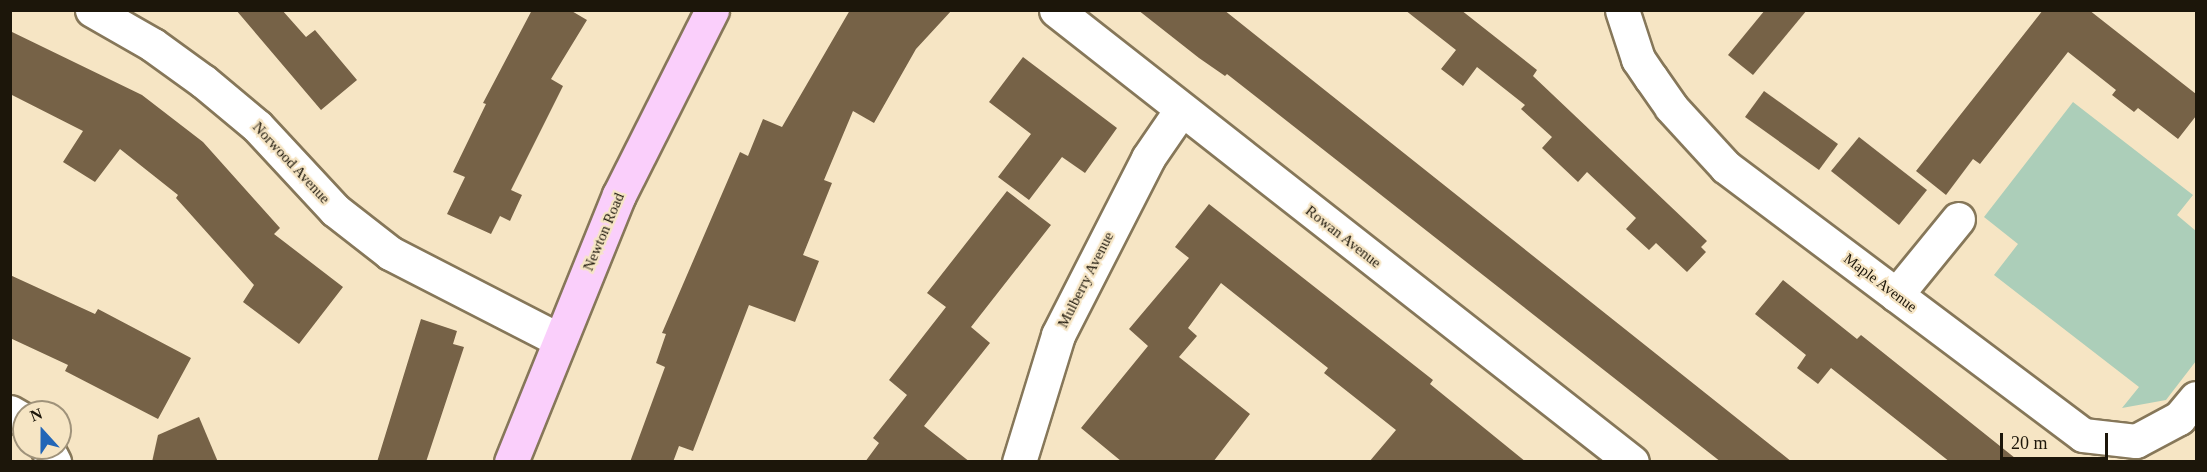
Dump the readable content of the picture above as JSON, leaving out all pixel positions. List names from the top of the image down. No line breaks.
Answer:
{"streets":{"main road":["Newton Road"],"street":["Norwood Avenue","Rowan Avenue","Mulberry Avenue","Maple Avenue"]},"crossings":[["Norwood Avenue","Newton Road"],["Rowan Avenue","Mulberry Avenue"]],"scale_bar":"20 m","north":"top"}
